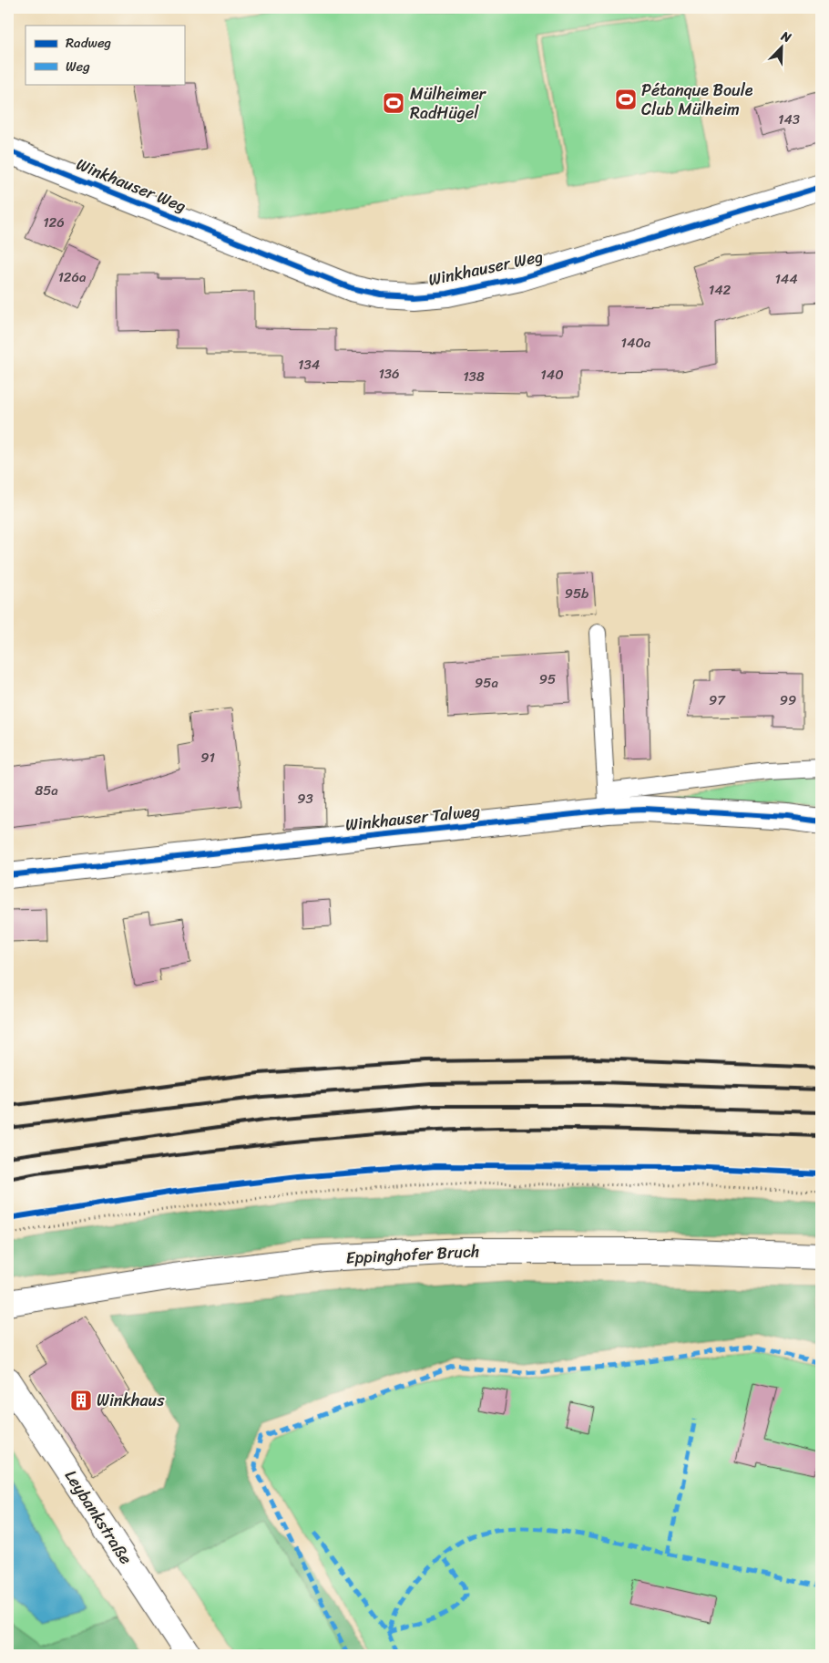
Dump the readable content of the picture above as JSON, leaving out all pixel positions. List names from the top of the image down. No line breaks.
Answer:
{"streets":{"street":["Winkhauser Weg","Winkhauser Talweg","Eppinghofer Bruch","Leybankstraße"]},"places":{"sports":["Pétanque Boule Club Mülheim","Mülheimer RadHügel"],"building":["Winkhaus"]},"house_numbers":["143","126","126a","144","142","140a","134","136","140","138","95b","95","95a","97","99","91","85a","93"],"legend":["Radweg","Weg"],"north":"top right"}
